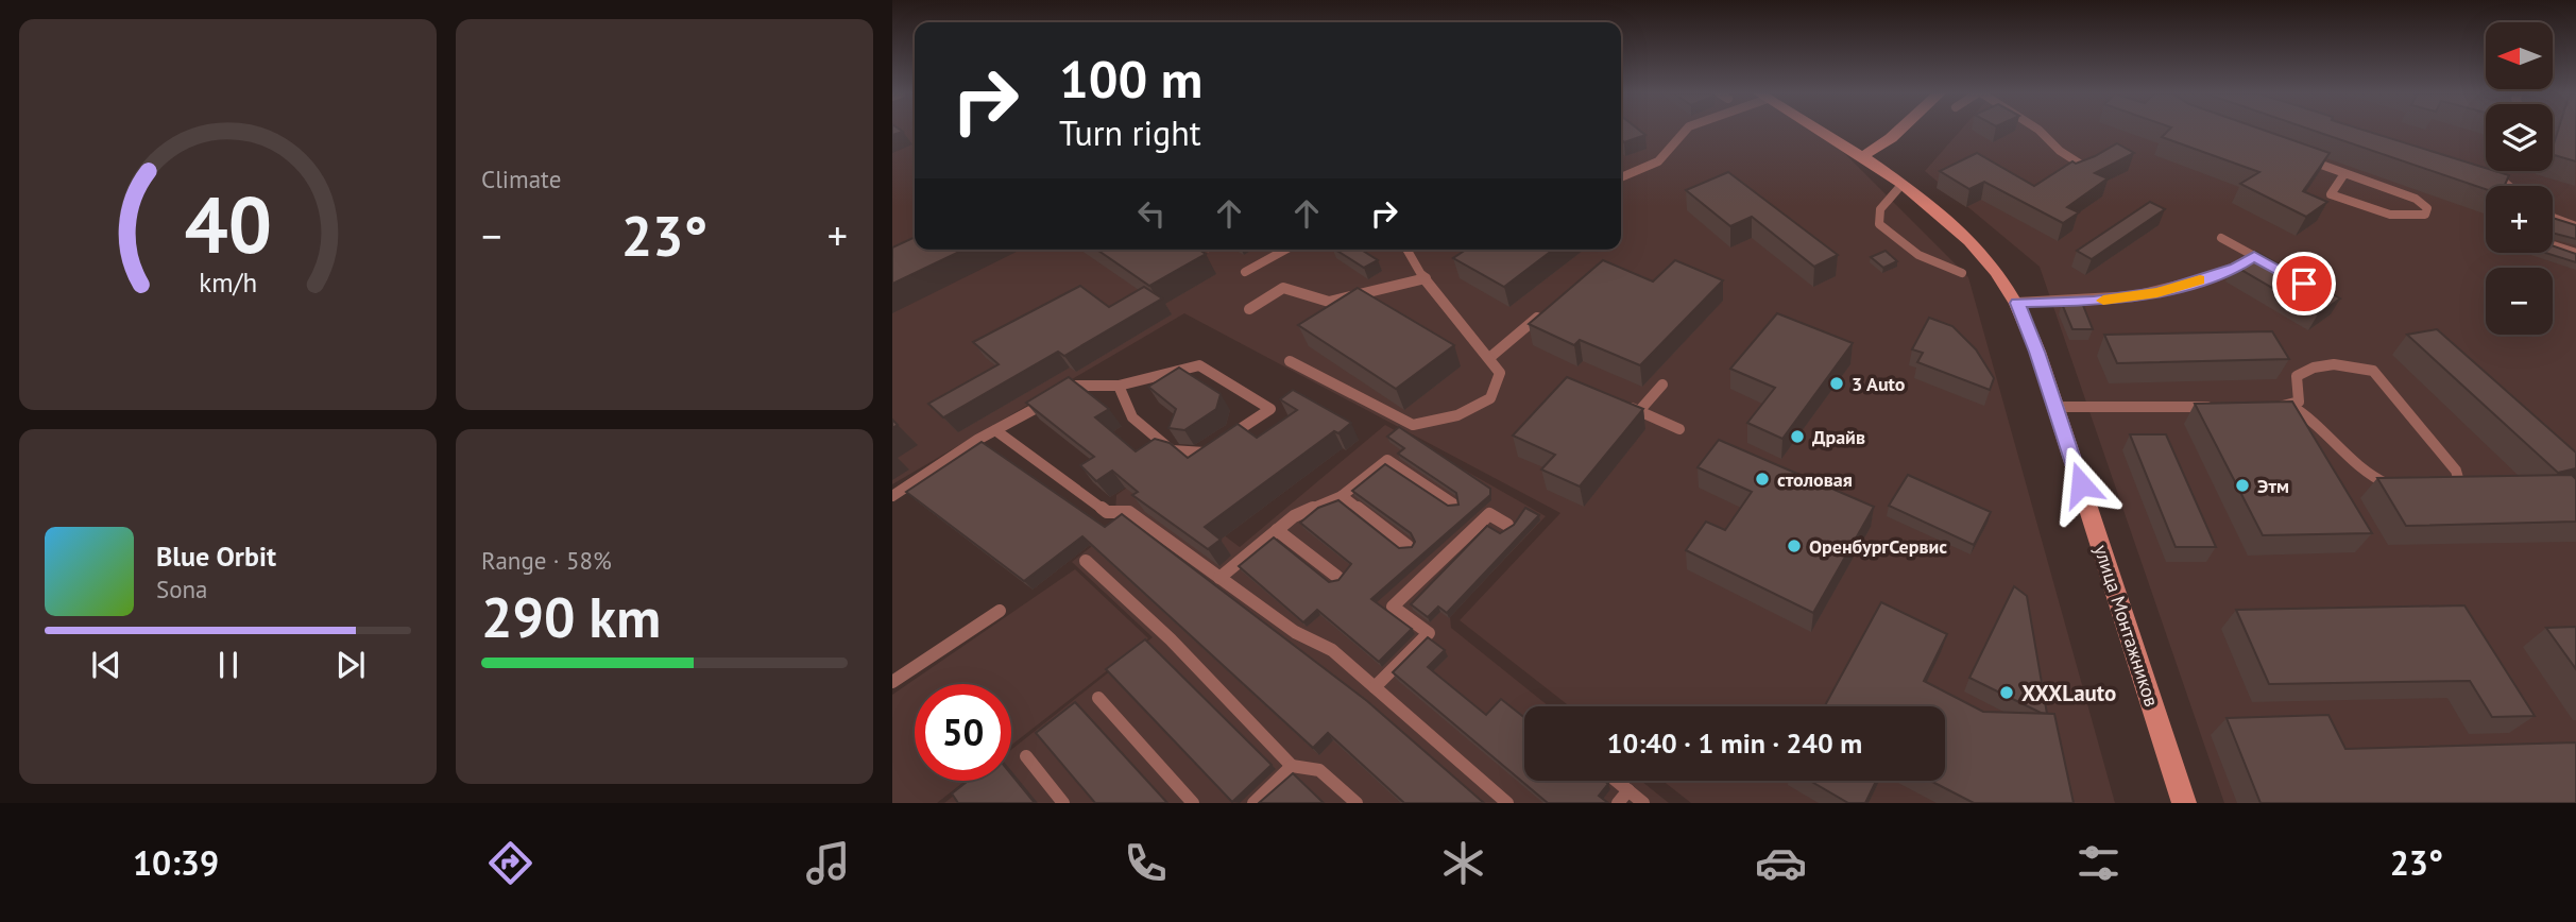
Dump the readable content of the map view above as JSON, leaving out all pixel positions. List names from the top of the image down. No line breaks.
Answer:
{"streets":{"main road":["улица Монтажников"]},"places":["3 Auto","Драйв","столовая","Этм","ОренбургСервис","XXXLauto"],"north":"left","page":{"tile":["Climate",["Range · 58%","290 km"]],"map_buttons":["+","−"],"turn":["100 m","Turn right"],"heat":["−","23°","+"],"song":["Blue Orbit","Sona"],"limit":"50","trip":"10:40 · 1 min · 240 m","tabs":["10:39","23°"],"gauge":["40","km/h"]}}
